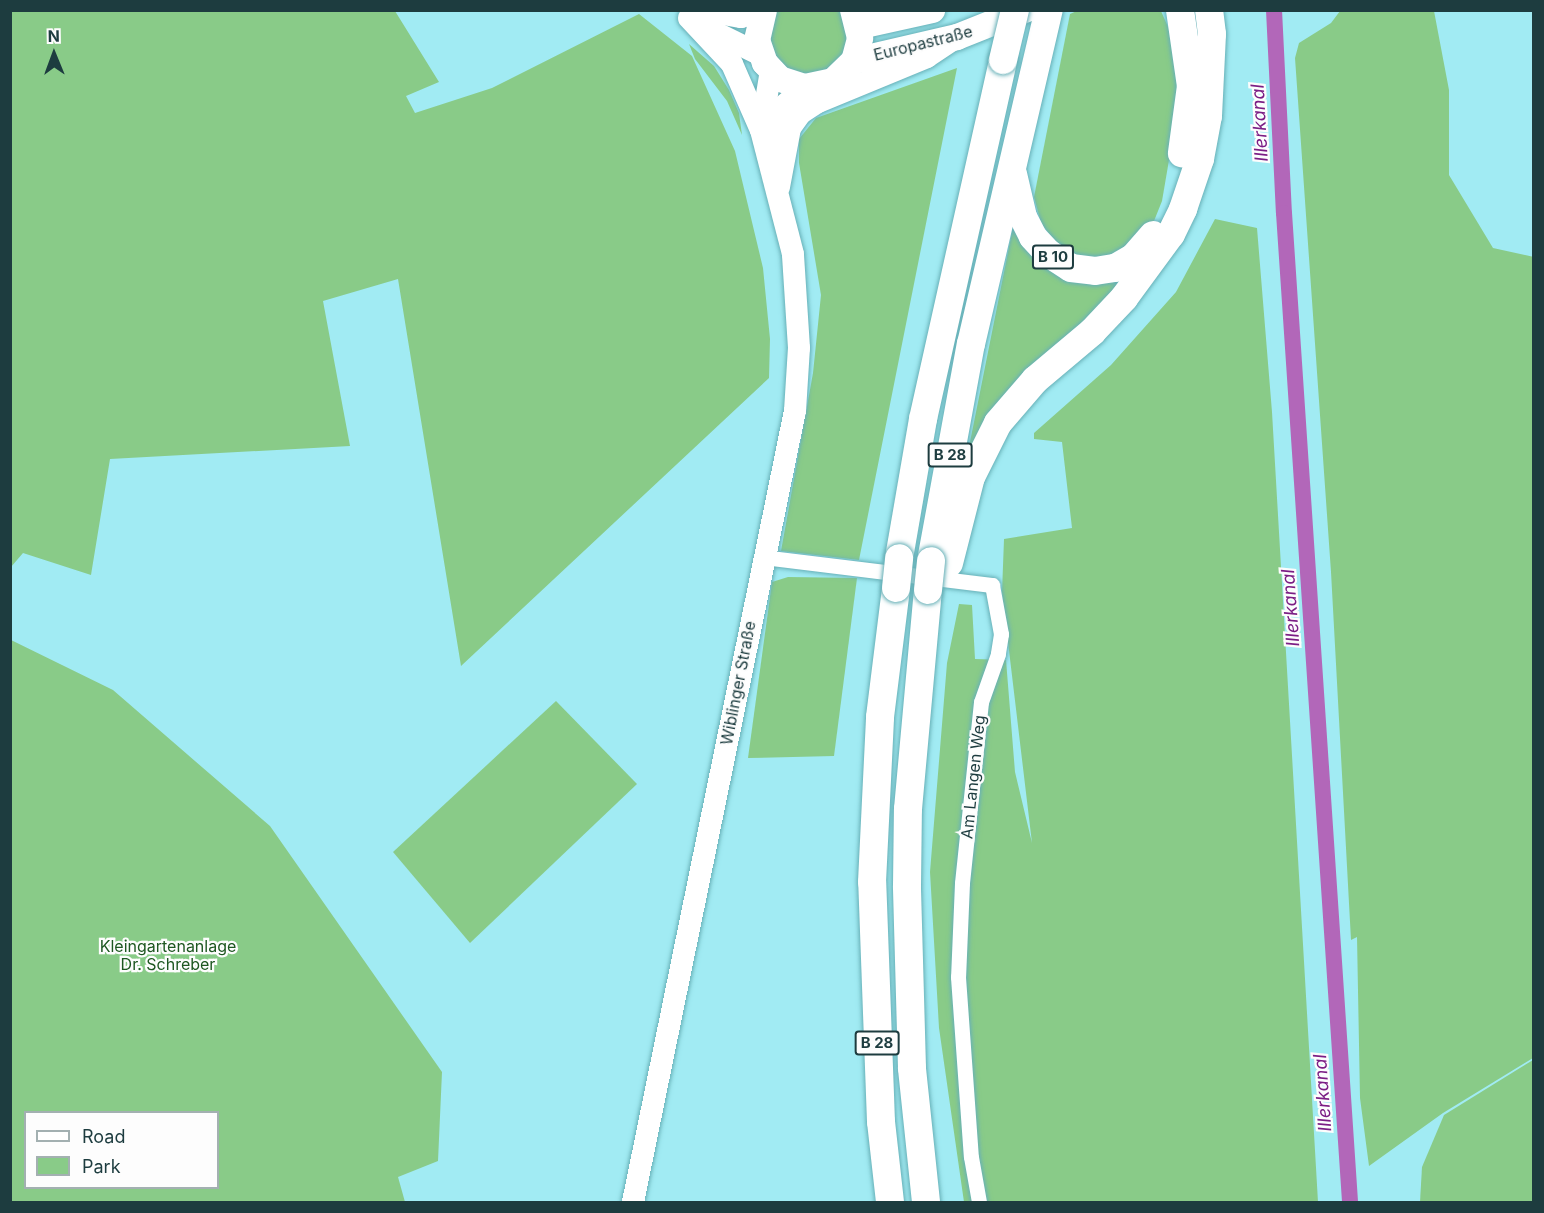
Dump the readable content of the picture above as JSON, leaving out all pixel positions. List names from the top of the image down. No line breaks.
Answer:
{"streets":{"highway":["B 10","B 28"],"main road":["Europastraße","Wiblinger Straße"],"street":["Am Langen Weg"]},"crossings":[["B 10","B 28"],["Wiblinger Straße","Am Langen Weg"]],"water":["Illerkanal"],"parks":["Kleingartenanlage Dr. Schreber"],"legend":["Road","Park"],"north":"top"}
